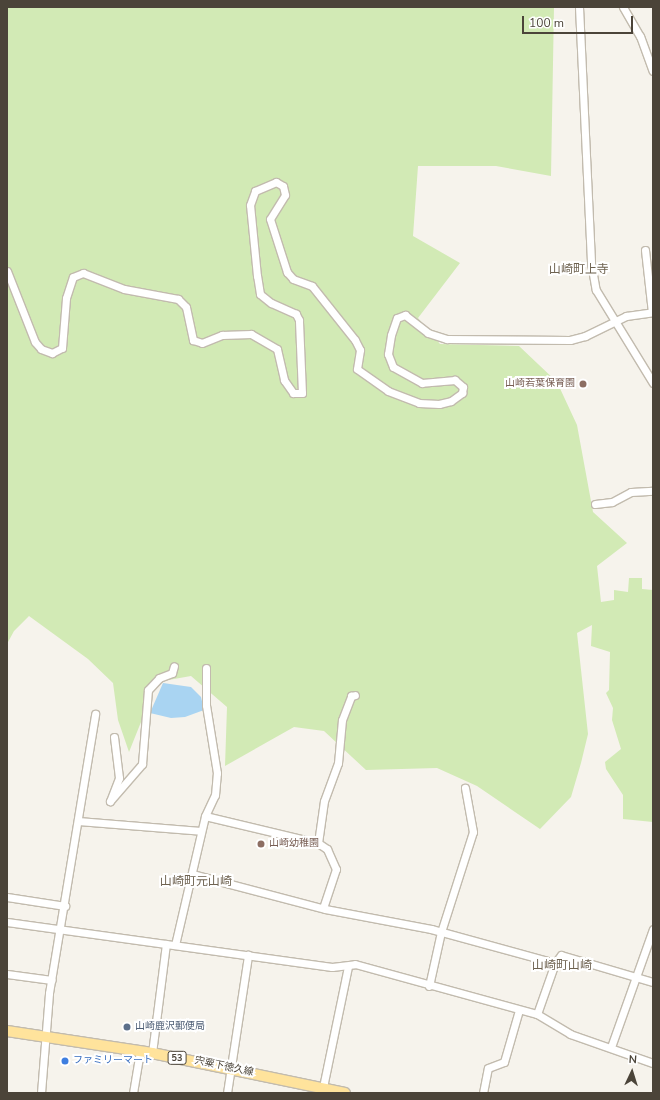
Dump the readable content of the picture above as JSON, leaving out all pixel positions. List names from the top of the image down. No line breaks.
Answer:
{"streets":{"main road":["53","宍粟下徳久線"]},"districts":["山崎町上寺","山崎町元山崎","山崎町山崎"],"places":["山崎若葉保育園","山崎幼稚園","山崎鹿沢郵便局","ファミリーマート"],"scale_bar":"100 m","north":"top"}
